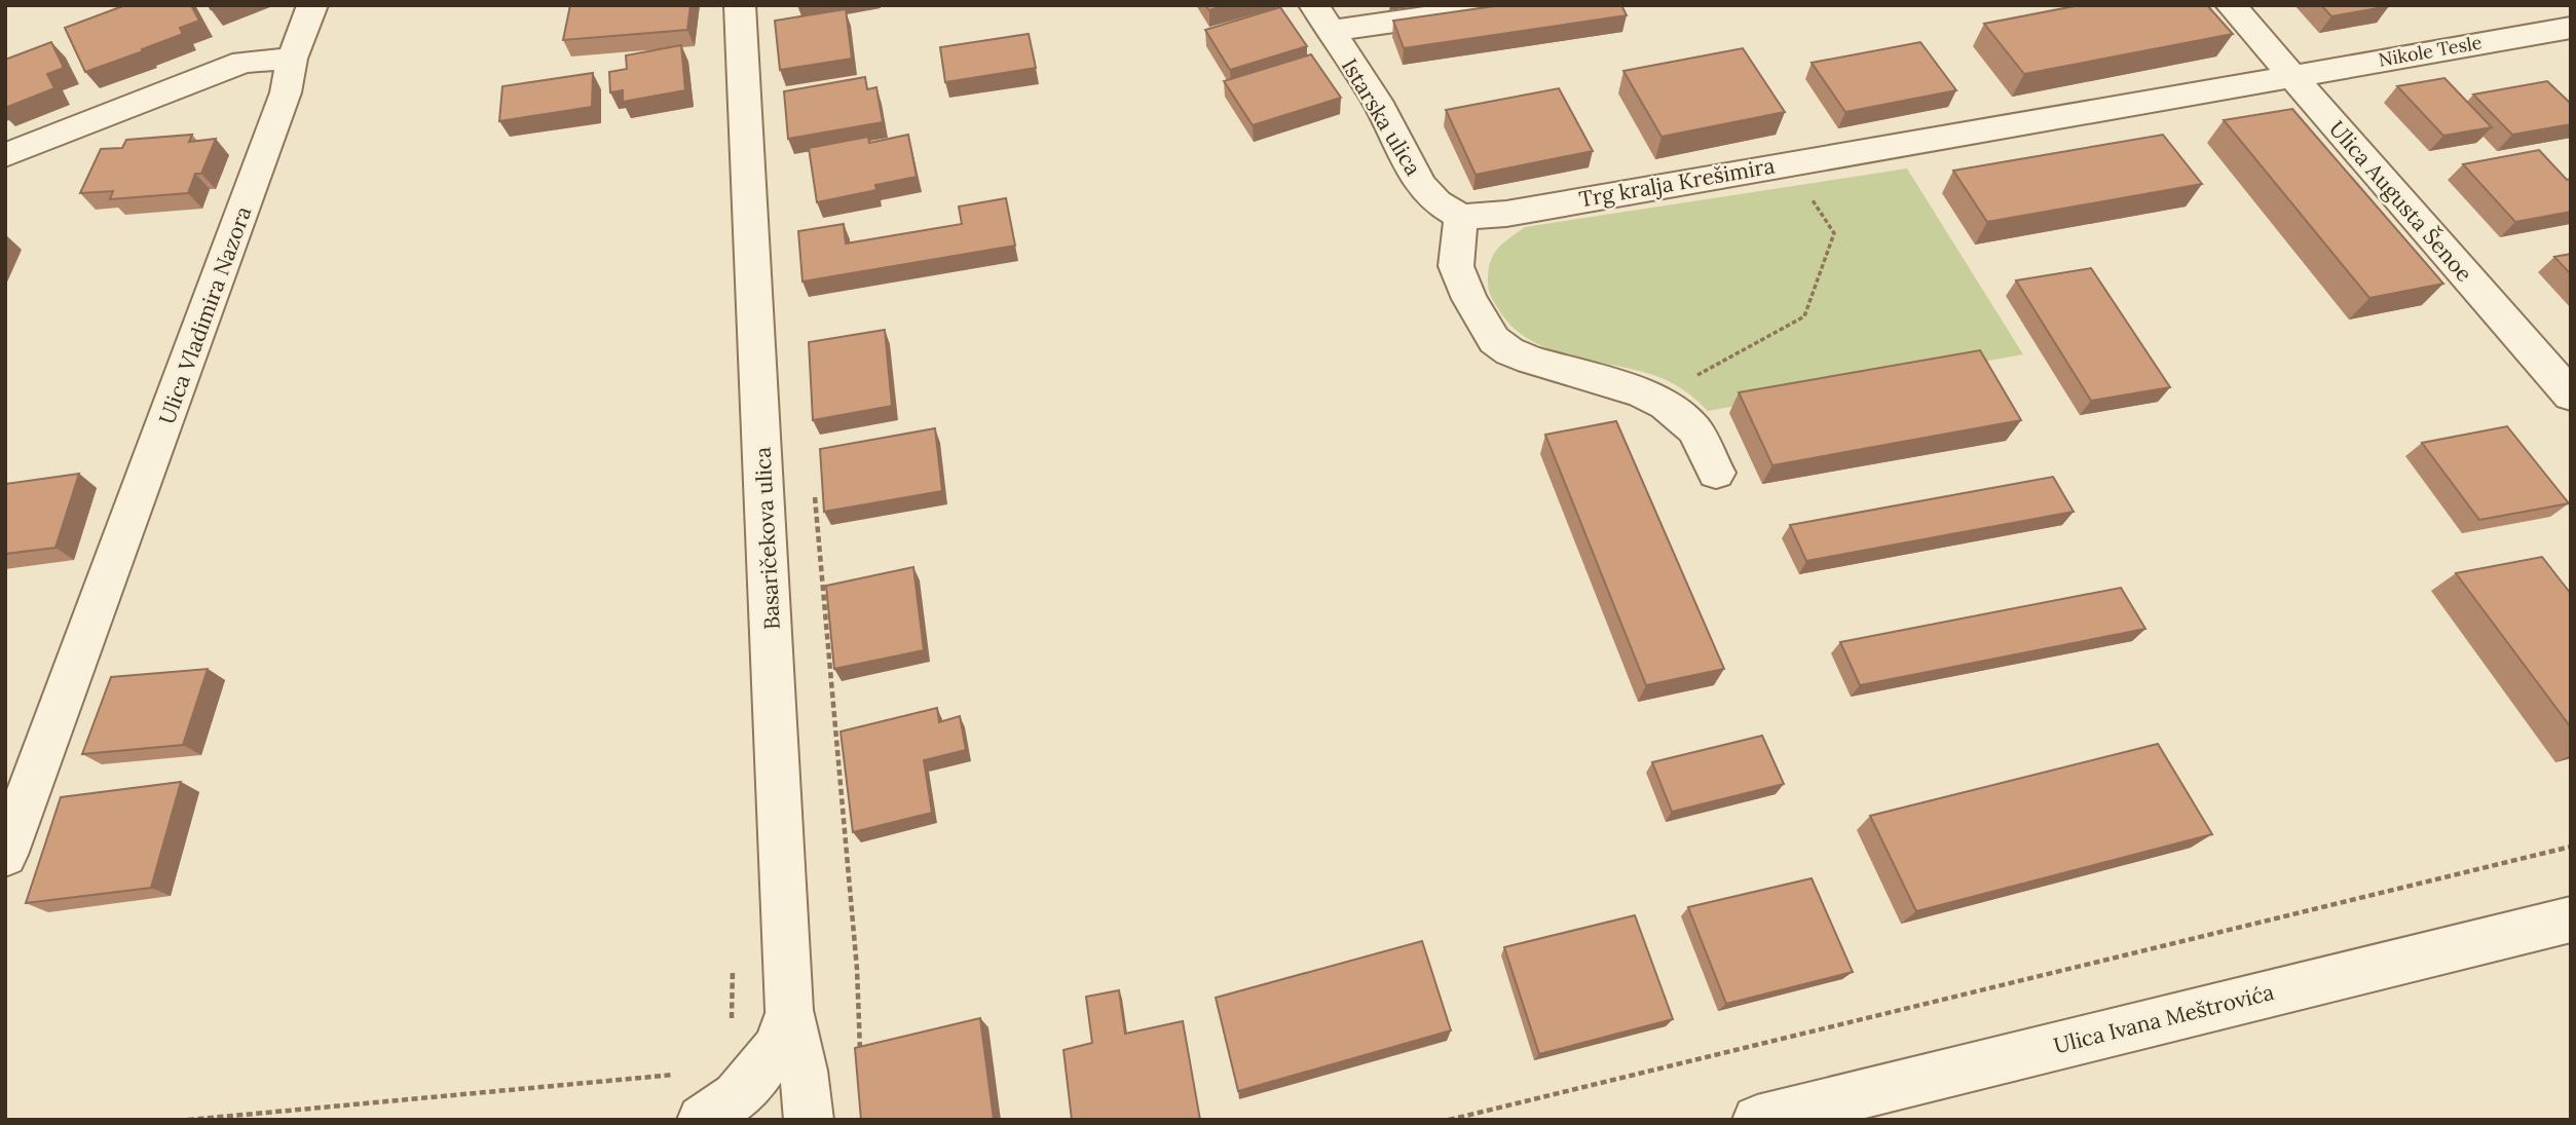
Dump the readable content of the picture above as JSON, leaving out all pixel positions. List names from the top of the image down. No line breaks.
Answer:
{"streets":{"street":["Nikole Tesle","Istarska ulica","Trg kralja Krešimira","Ulica Augusta Šenoe","Ulica Vladimira Nazora","Basaričekova ulica","Ulica Ivana Meštrovića"]},"crossings":[["Nikole Tesle","Trg kralja Krešimira"],["Nikole Tesle","Ulica Augusta Šenoe"],["Istarska ulica","Trg kralja Krešimira"],["Trg kralja Krešimira","Ulica Augusta Šenoe"]]}
